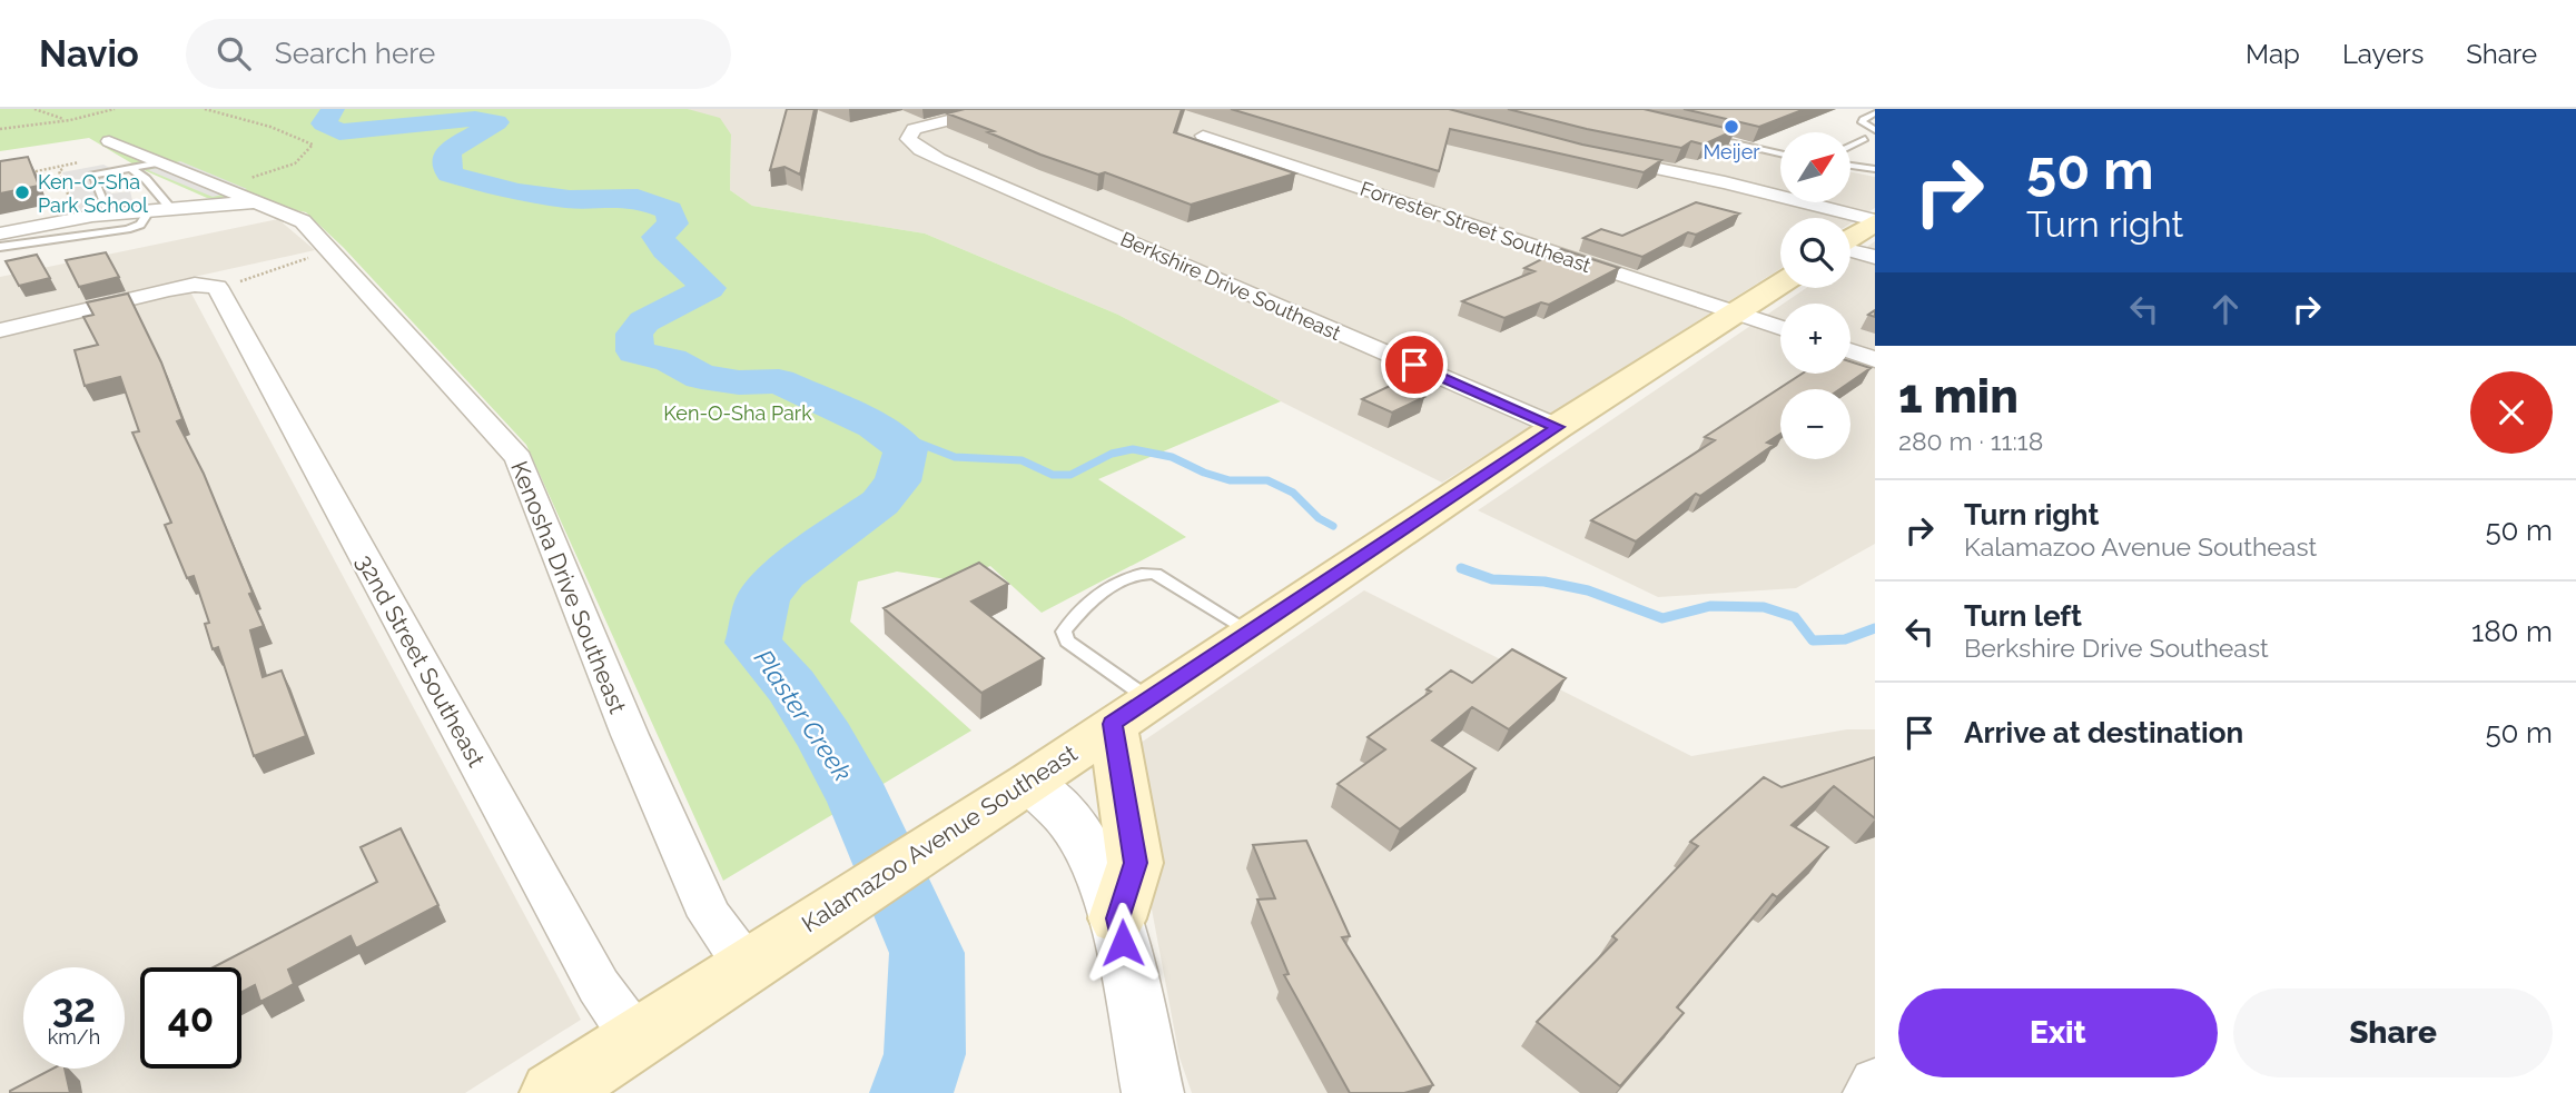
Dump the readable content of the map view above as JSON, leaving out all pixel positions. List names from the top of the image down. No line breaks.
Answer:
{"streets":{"main road":["Kalamazoo Avenue Southeast"],"street":["Forrester Street Southeast","Berkshire Drive Southeast","Kenosha Drive Southeast","32nd Street Southeast"]},"crossings":[["Forrester Street Southeast","Kalamazoo Avenue Southeast"],["Berkshire Drive Southeast","Kalamazoo Avenue Southeast"],["Kenosha Drive Southeast","Kalamazoo Avenue Southeast"],["32nd Street Southeast","Kalamazoo Avenue Southeast"]],"water":["Plaster Creek"],"parks":["Ken-O-Sha Park"],"places":["Meijer","Ken-O-Sha Park School"],"north":"top right","page":{"header":"Navio","search":"Search here","nav":["Map","Layers","Share"],"turn":["50 m","Turn right"],"map_buttons":["+","−"],"heading":["1 min","280 m · 11:18"],"list":[{"name":"Turn right","note":"Kalamazoo Avenue Southeast","value":"50 m"},{"name":"Turn left","note":"Berkshire Drive Southeast","value":"180 m"},{"name":"Arrive at destination","value":"50 m"}],"speed":"32 km/h","limit":"40","buttons":["Exit","Share"]}}
